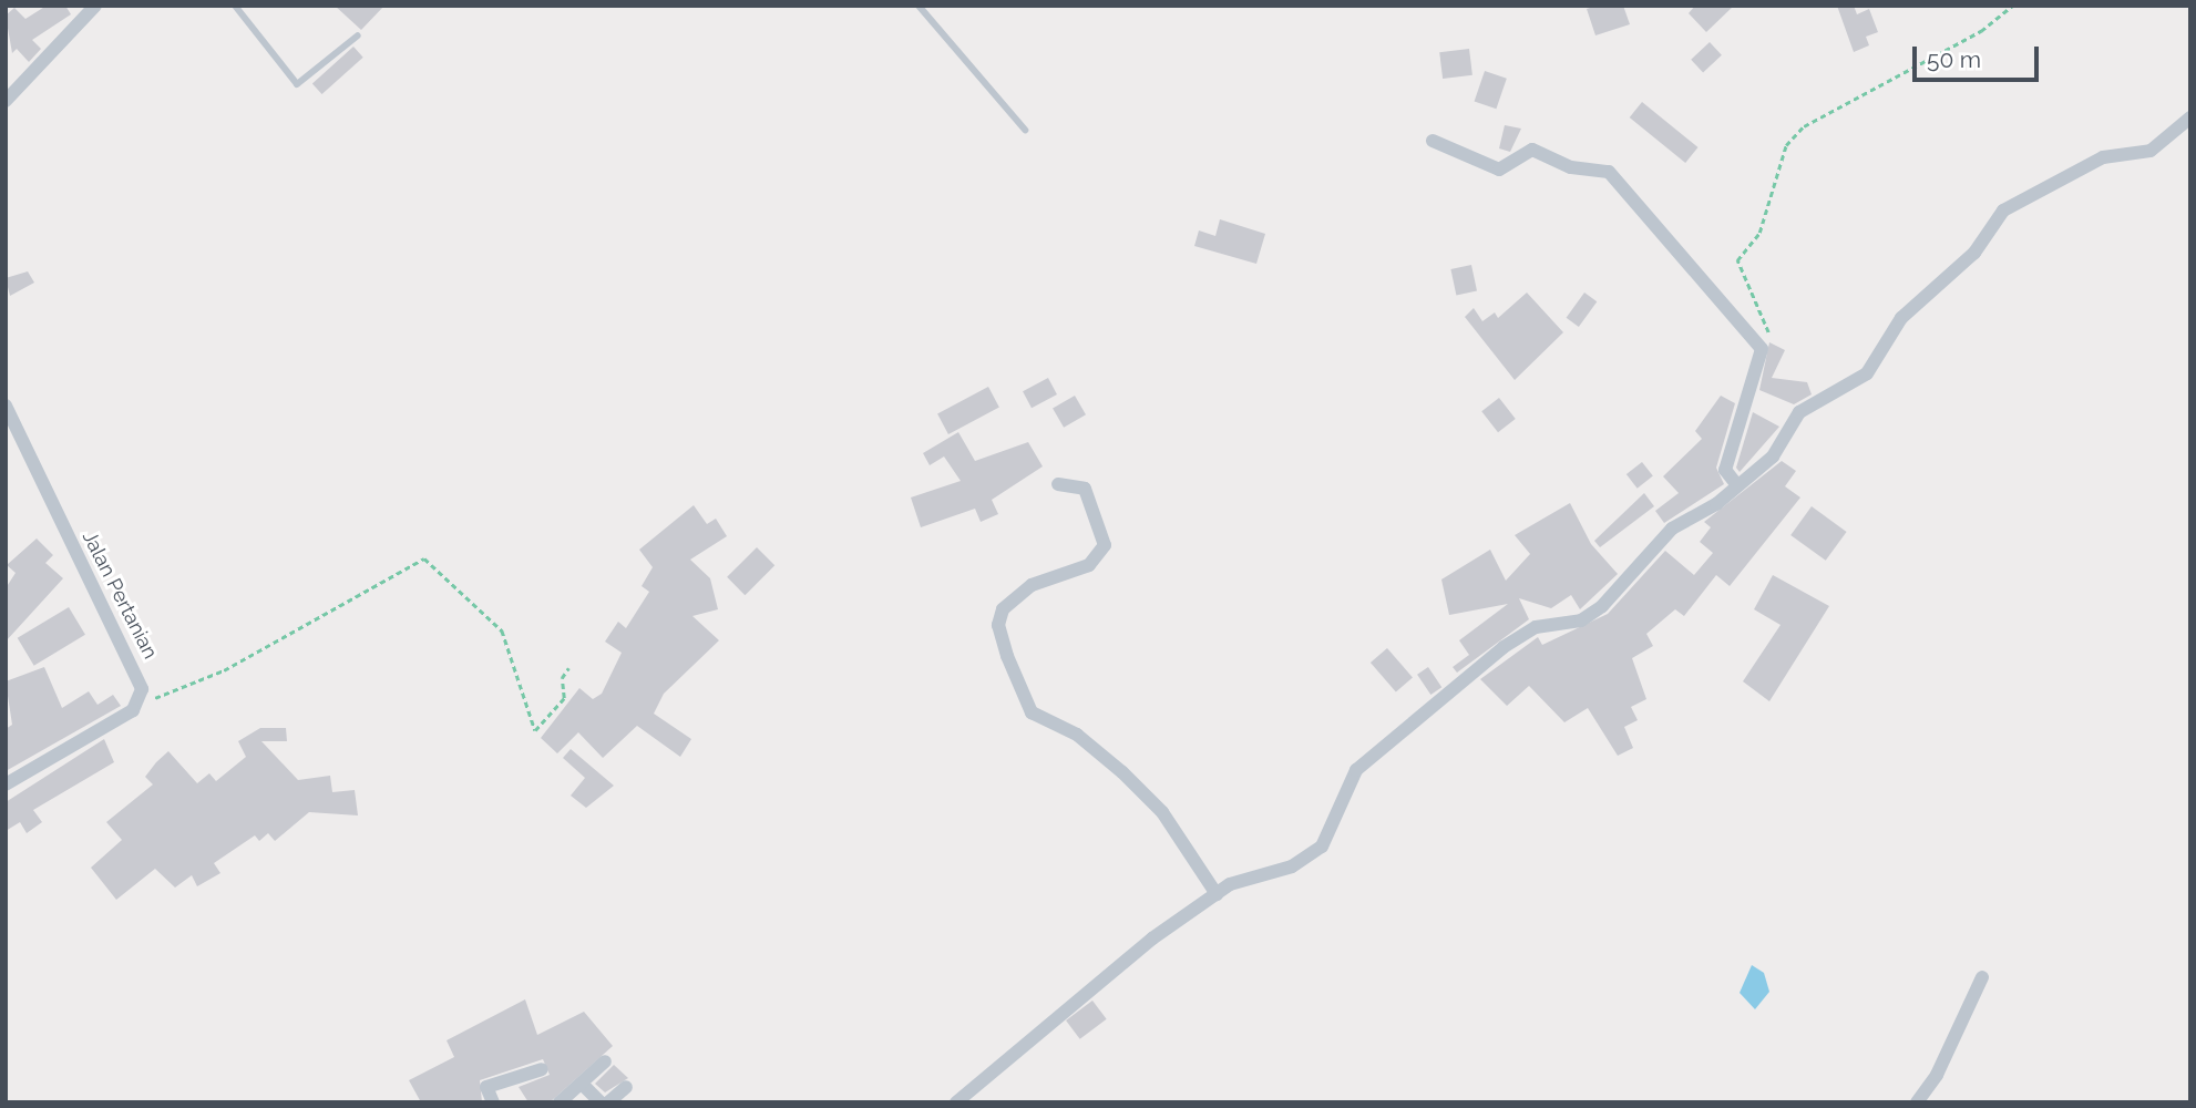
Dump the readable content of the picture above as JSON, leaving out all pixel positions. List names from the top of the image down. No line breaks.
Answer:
{"streets":{"street":["Jalan Pertanian"]},"scale_bar":"50 m"}
